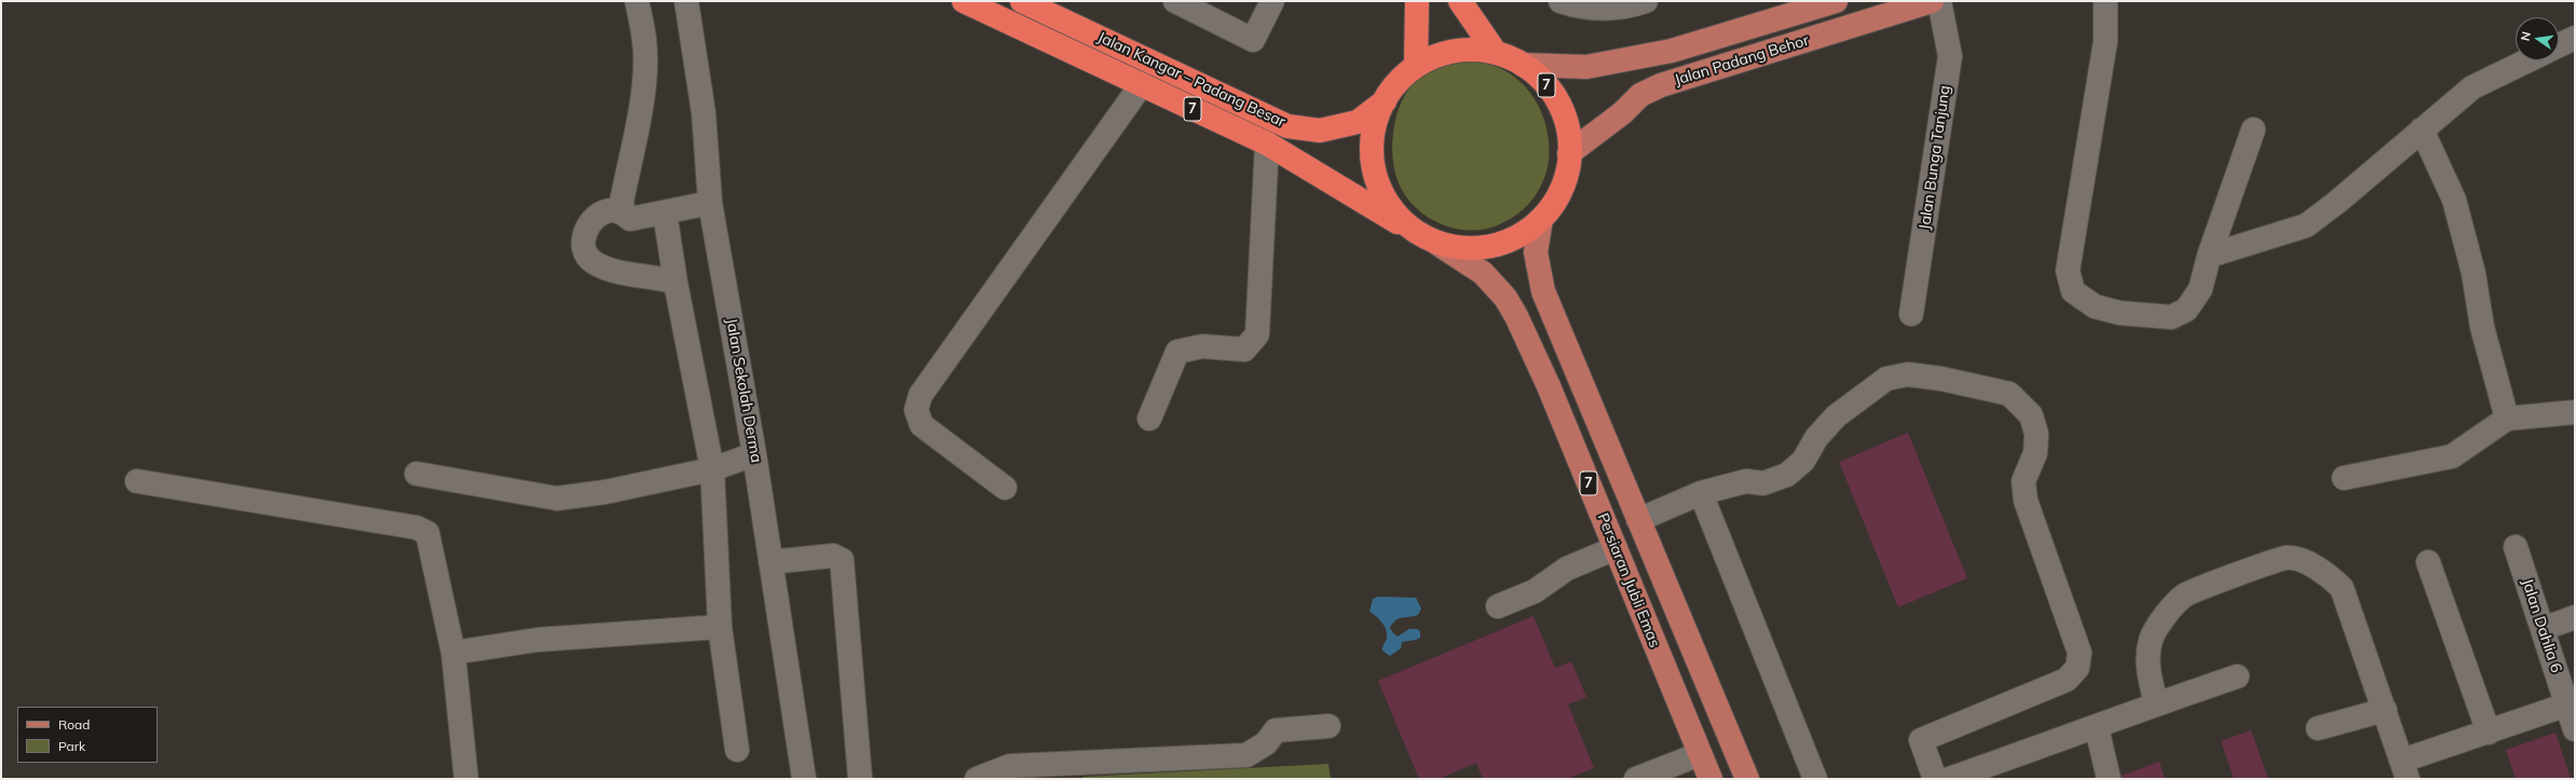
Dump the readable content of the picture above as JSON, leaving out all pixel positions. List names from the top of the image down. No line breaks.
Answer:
{"streets":{"highway":["Jalan Kangar – Padang Besar","7"],"main road":["Jalan Padang Behor","Persiaran Jubli Emas"],"street":["Jalan Bunga Tanjung","Jalan Sekolah Derma","Jalan Dahlia 6"]},"crossings":[["Jalan Padang Behor","7"],["Jalan Kangar – Padang Besar","7"],["7","Persiaran Jubli Emas"]],"legend":["Road","Park"],"north":"left"}
